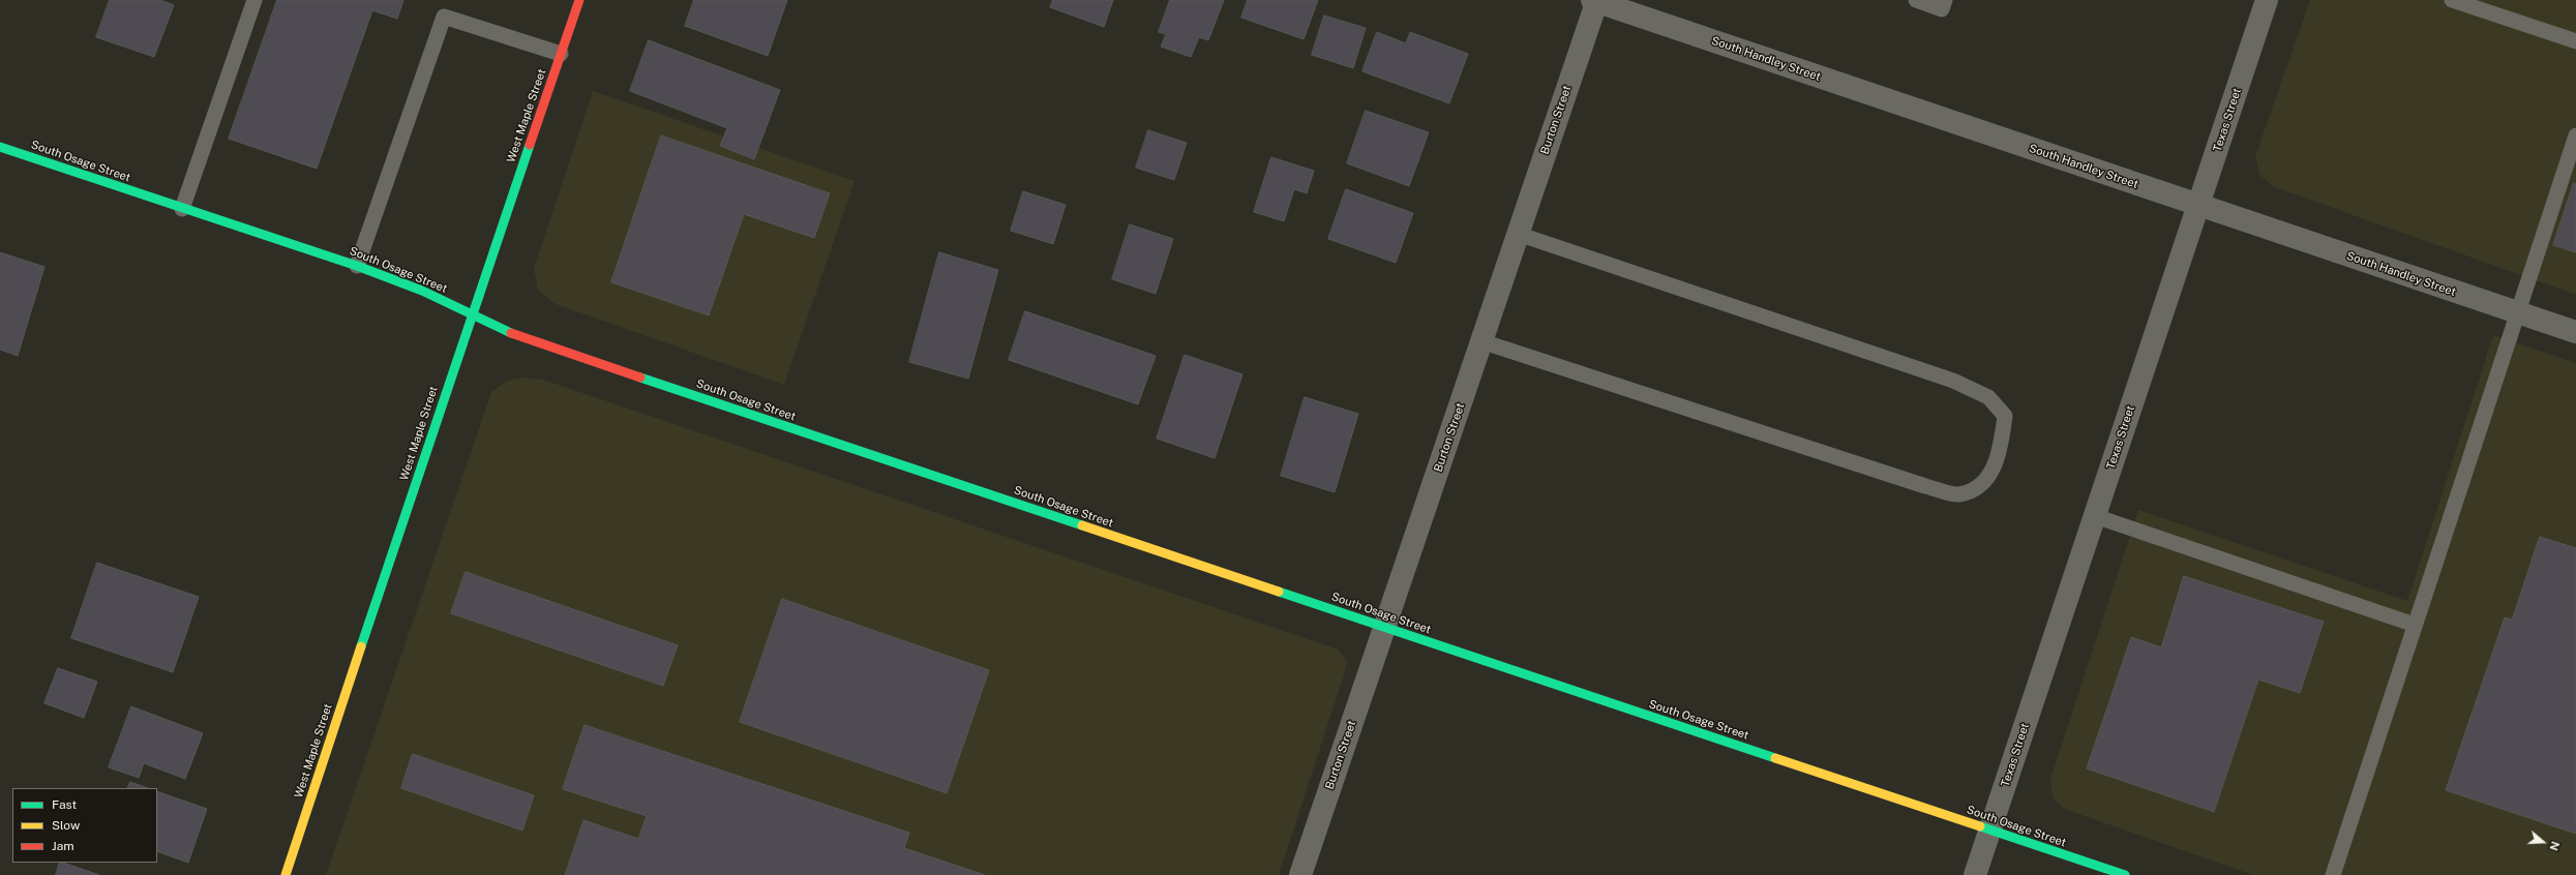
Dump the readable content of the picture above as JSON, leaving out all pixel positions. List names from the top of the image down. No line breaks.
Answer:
{"streets":{"street":["South Handley Street","West Maple Street","Burton Street","Texas Street","South Osage Street"]},"crossings":[["South Handley Street","Burton Street"],["South Handley Street","Texas Street"],["West Maple Street","South Osage Street"],["Burton Street","South Osage Street"],["Texas Street","South Osage Street"]],"legend":["Fast","Slow","Jam"],"north":"right"}
